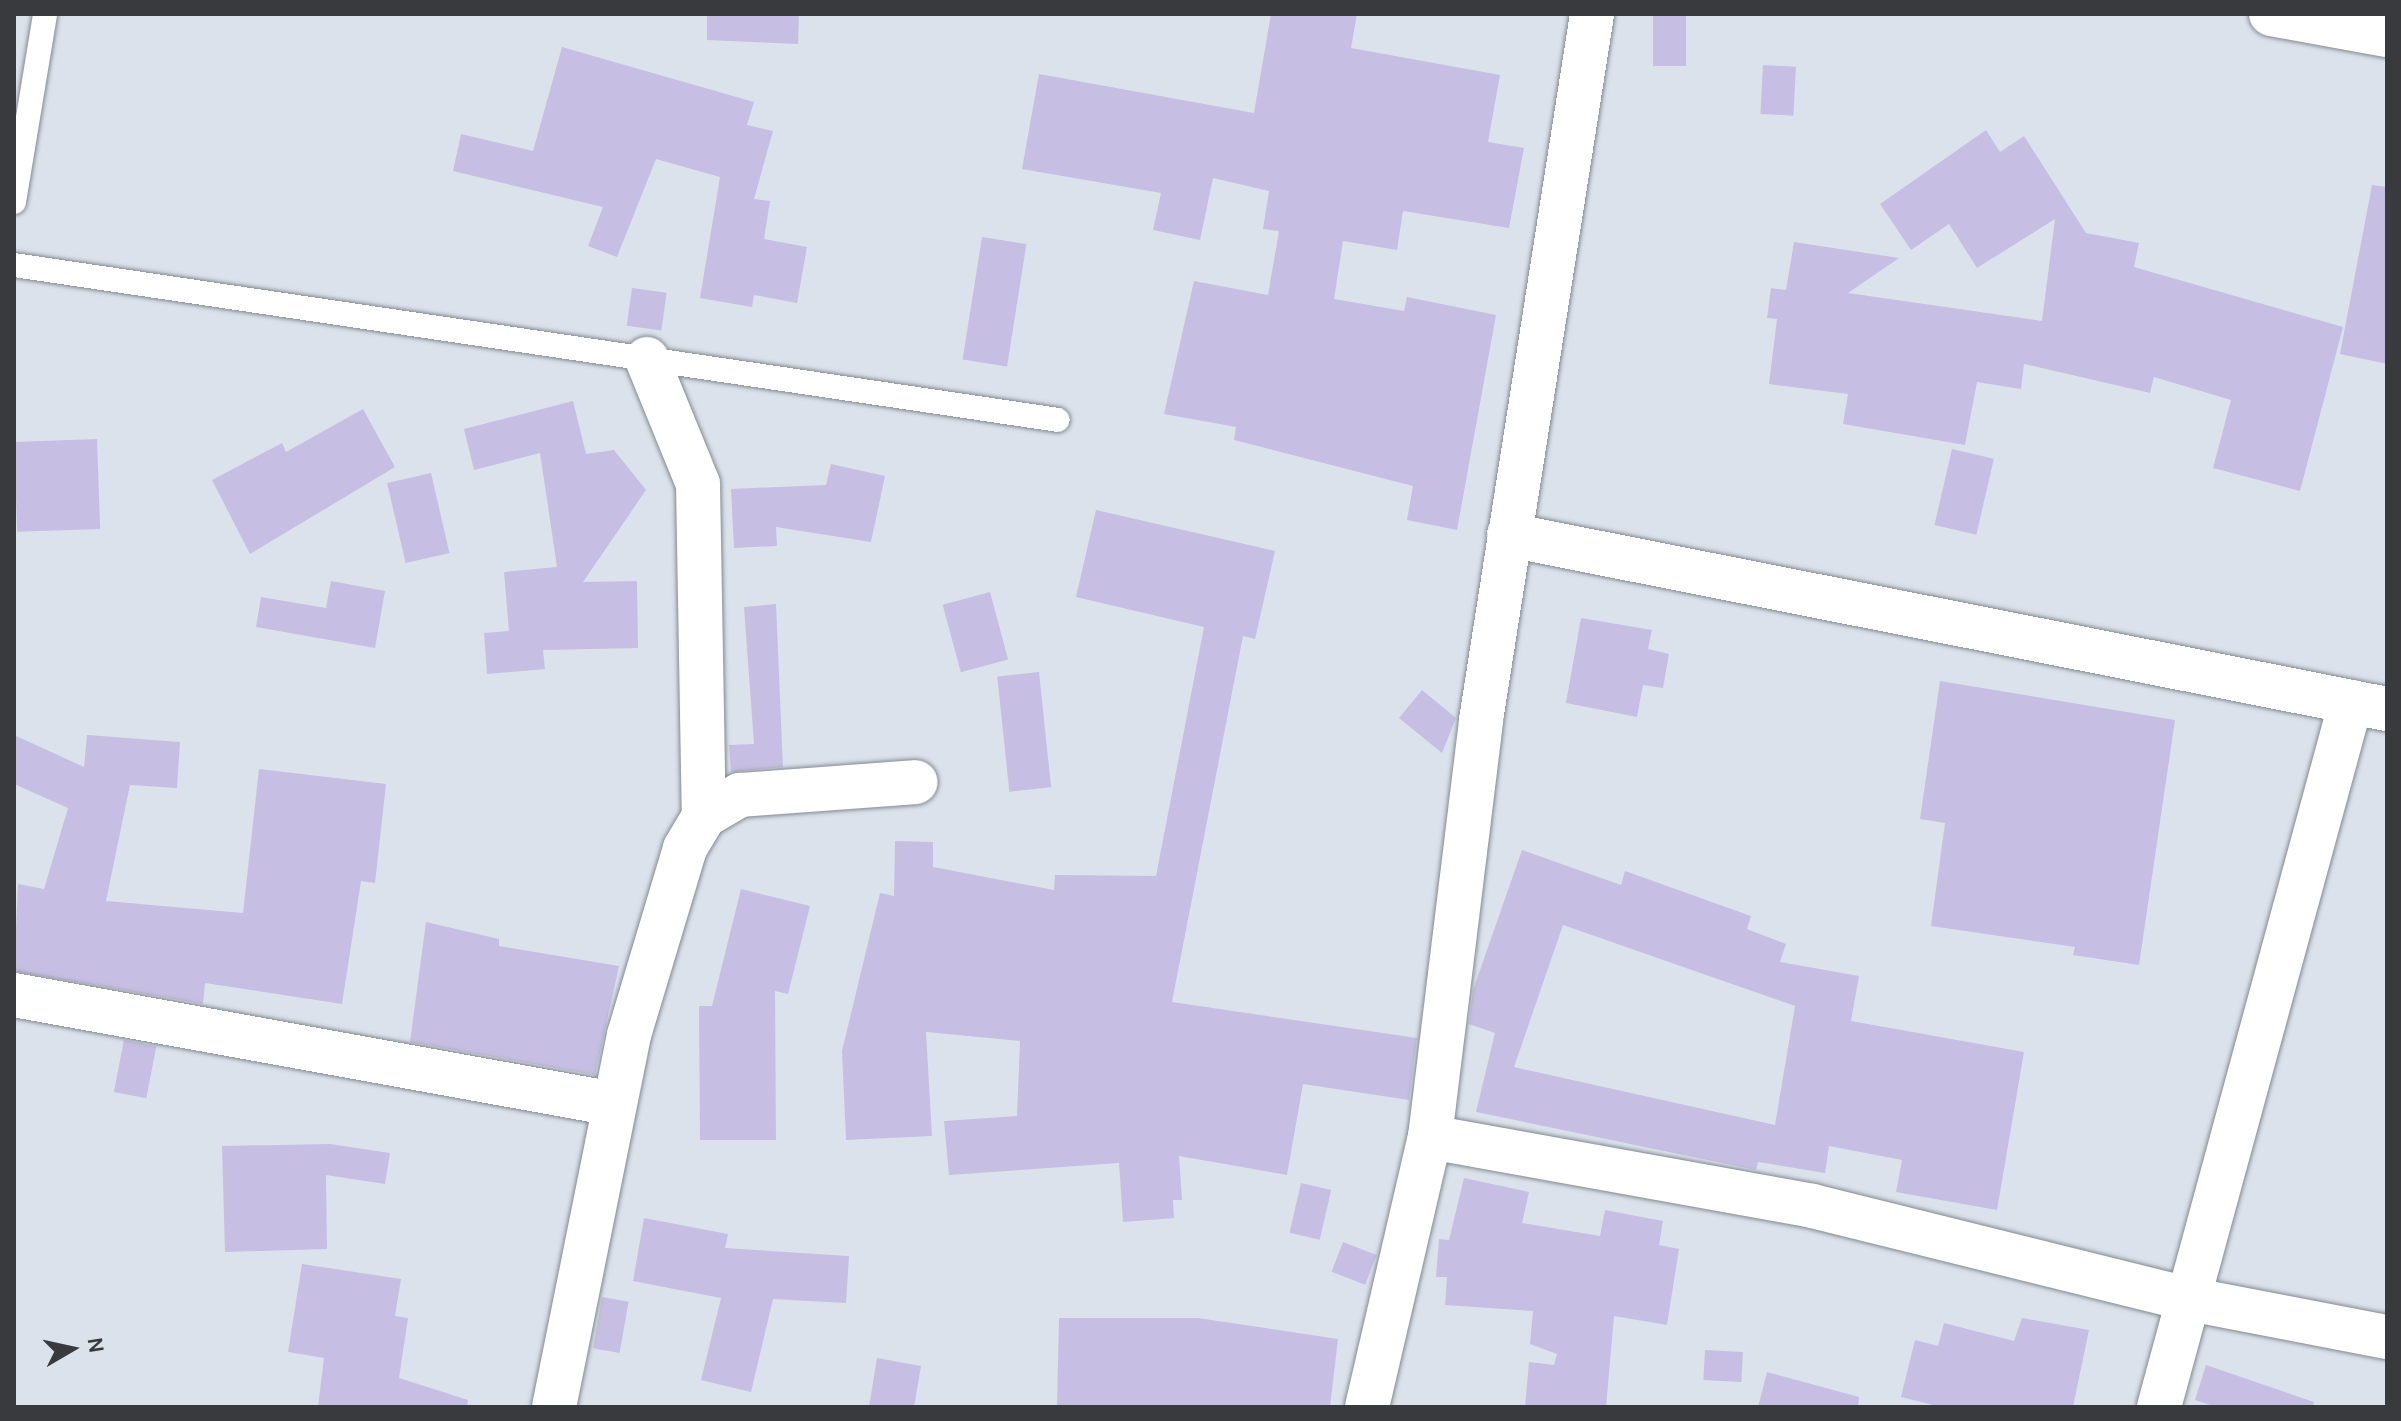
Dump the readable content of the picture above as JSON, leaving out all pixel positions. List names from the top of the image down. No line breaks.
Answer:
{"north":"right"}
